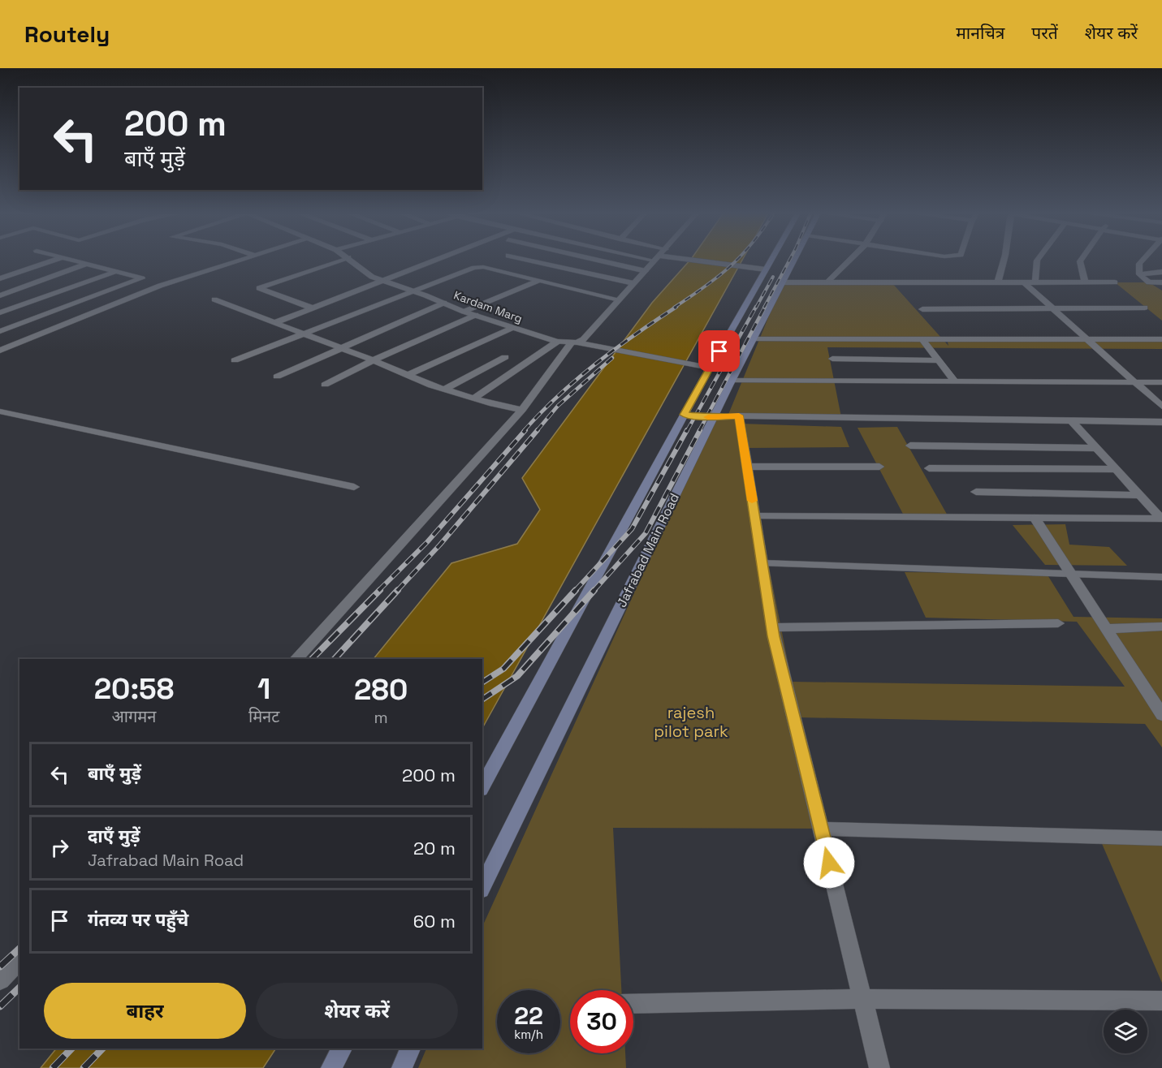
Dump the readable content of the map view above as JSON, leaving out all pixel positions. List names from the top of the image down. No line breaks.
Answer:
{"streets":{"main road":["Jafrabad Main Road"],"street":["Kardam Marg"]},"parks":["rajesh pilot park"],"page":{"header":"Routely","nav":["मानचित्र","परतें","शेयर करें"],"turn":["200 m","बाएँ मुड़ें"],"eta":["20:58","आगमन","1","मिनट","280","m"],"list":[{"name":"बाएँ मुड़ें","value":"200 m"},{"name":"दाएँ मुड़ें","note":"Jafrabad Main Road","value":"20 m"},{"name":"गंतव्य पर पहुँचे","value":"60 m"}],"buttons":["बाहर","शेयर करें"],"speed":"22 km/h","limit":"30"}}
